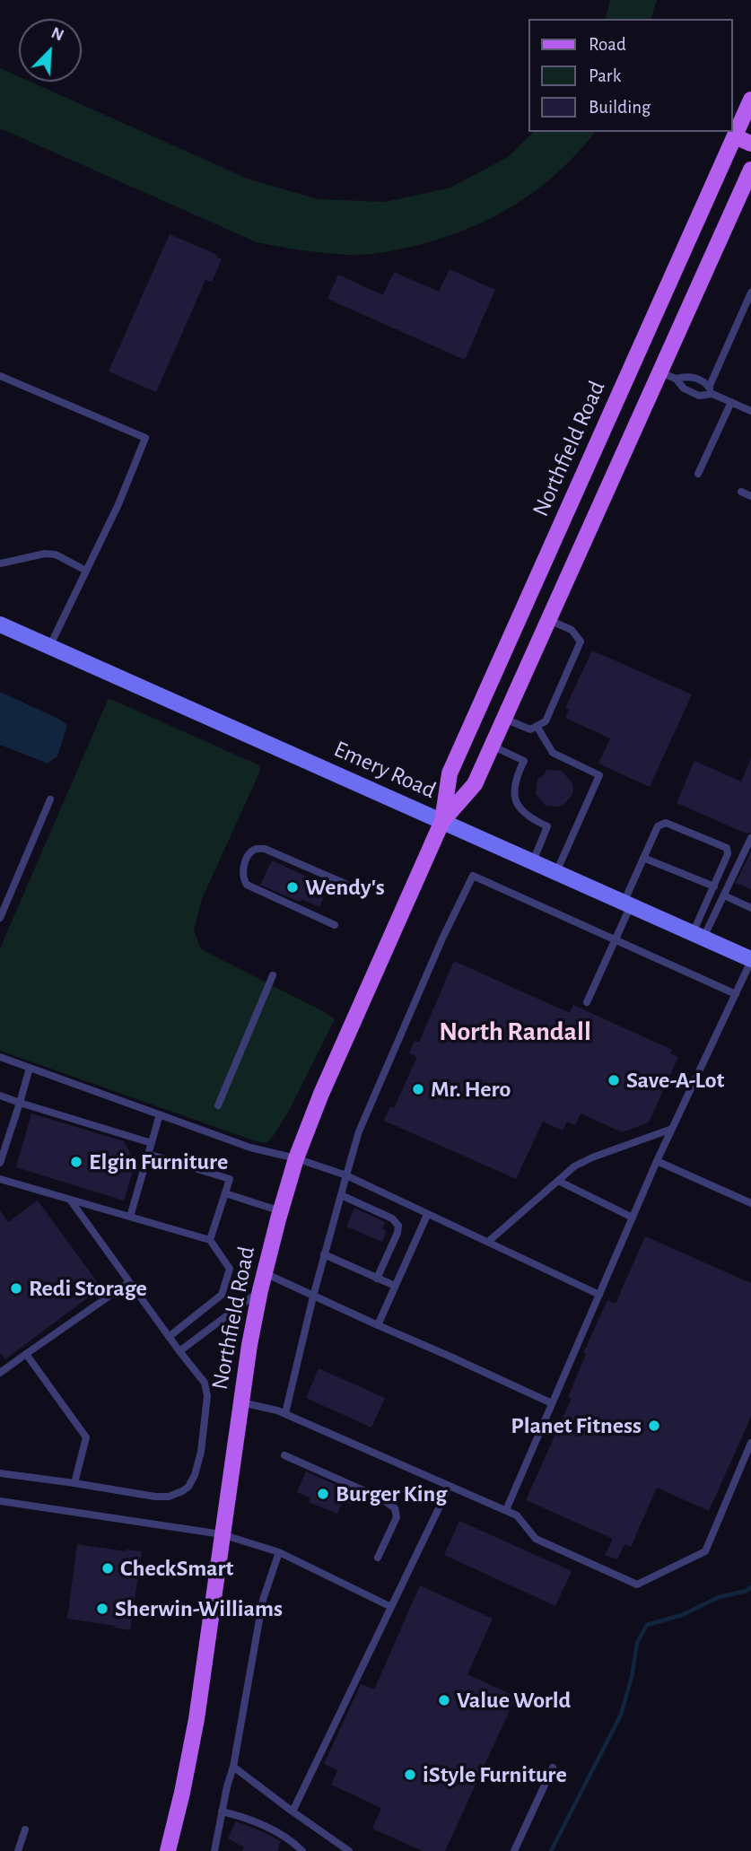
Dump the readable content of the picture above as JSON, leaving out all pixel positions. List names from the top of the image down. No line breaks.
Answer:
{"streets":{"main road":["Northfield Road","Emery Road"]},"crossings":[["Northfield Road","Emery Road"]],"districts":["North Randall"],"places":["Wendy's","Save-A-Lot","Mr. Hero","Elgin Furniture","Redi Storage","Planet Fitness","Burger King","CheckSmart","Sherwin-Williams","Value World","iStyle Furniture"],"legend":["Road","Park","Building"],"north":"top right"}
